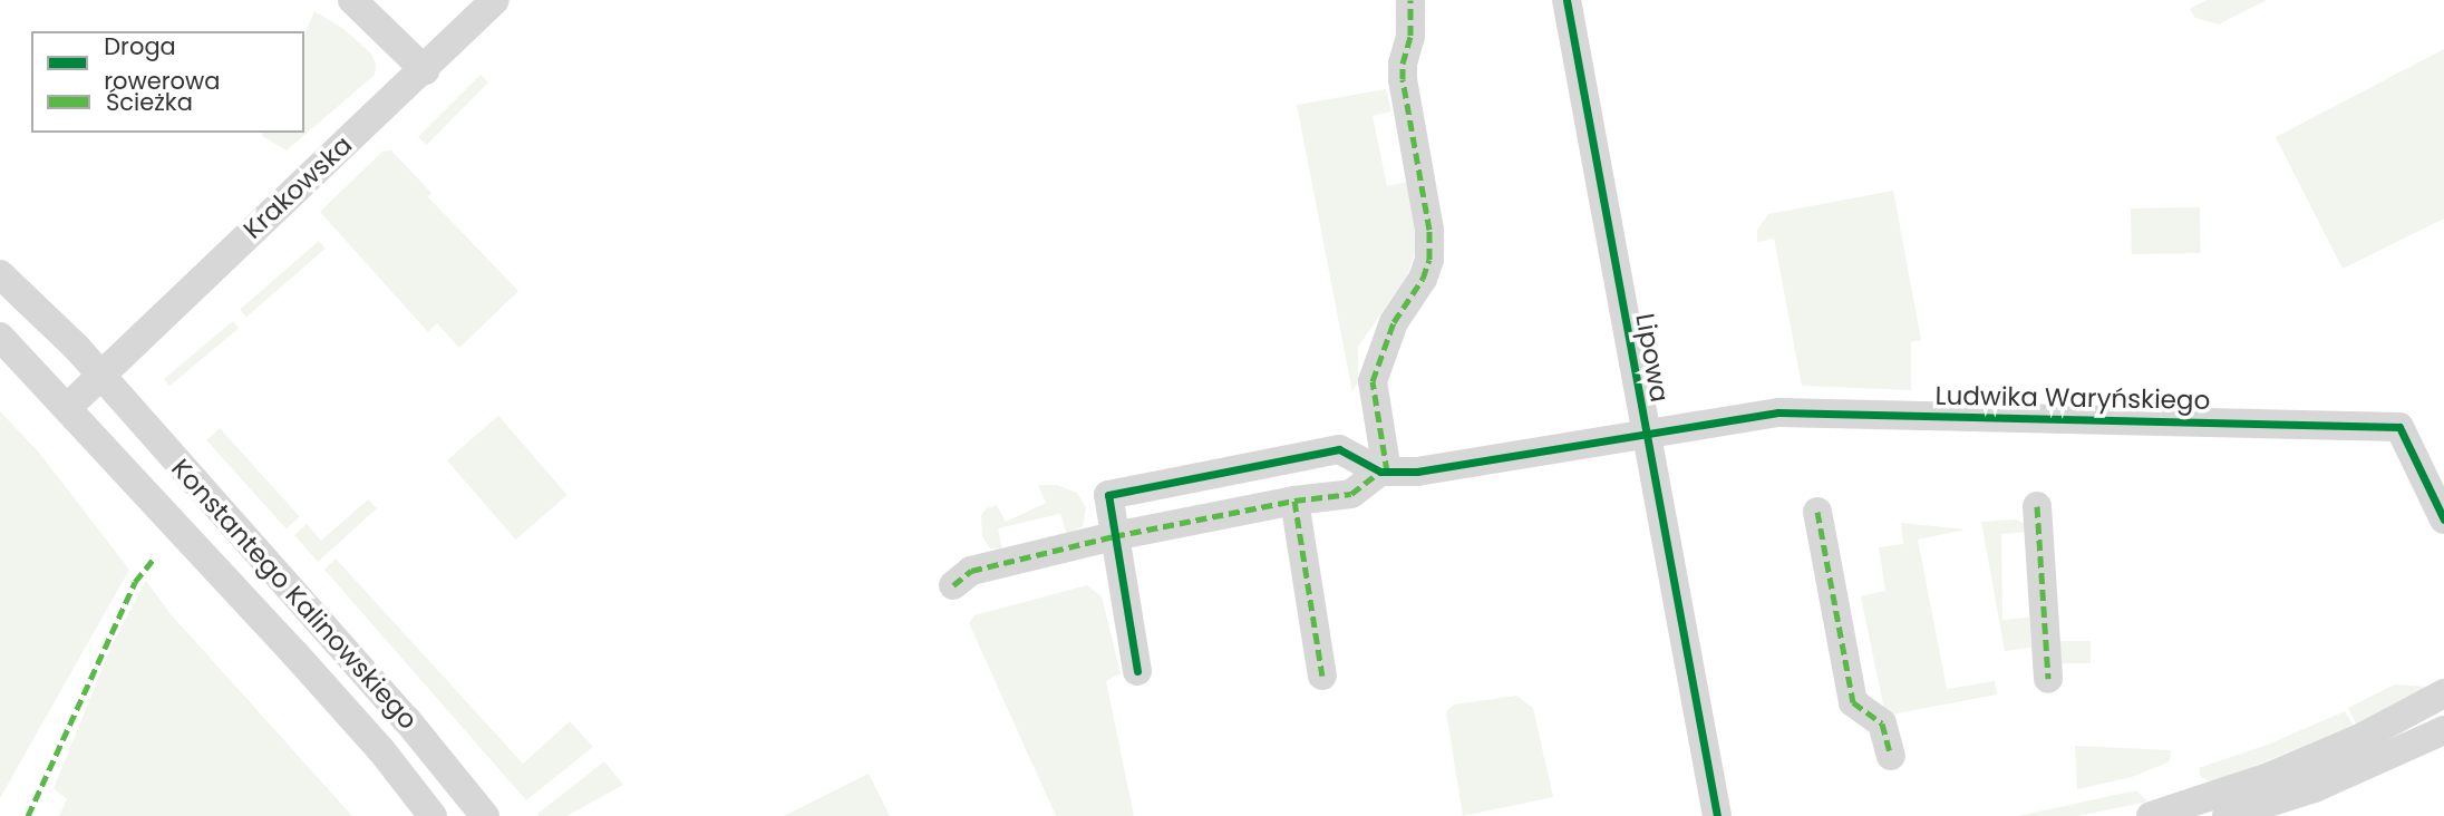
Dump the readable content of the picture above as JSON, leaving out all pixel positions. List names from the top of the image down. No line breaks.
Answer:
{"streets":{"street":["Krakowska","Lipowa","Ludwika Waryńskiego","Konstantego Kalinowskiego"]},"crossings":[["Krakowska","Konstantego Kalinowskiego"],["Lipowa","Ludwika Waryńskiego"]],"legend":["Droga rowerowa","Ścieżka"]}
